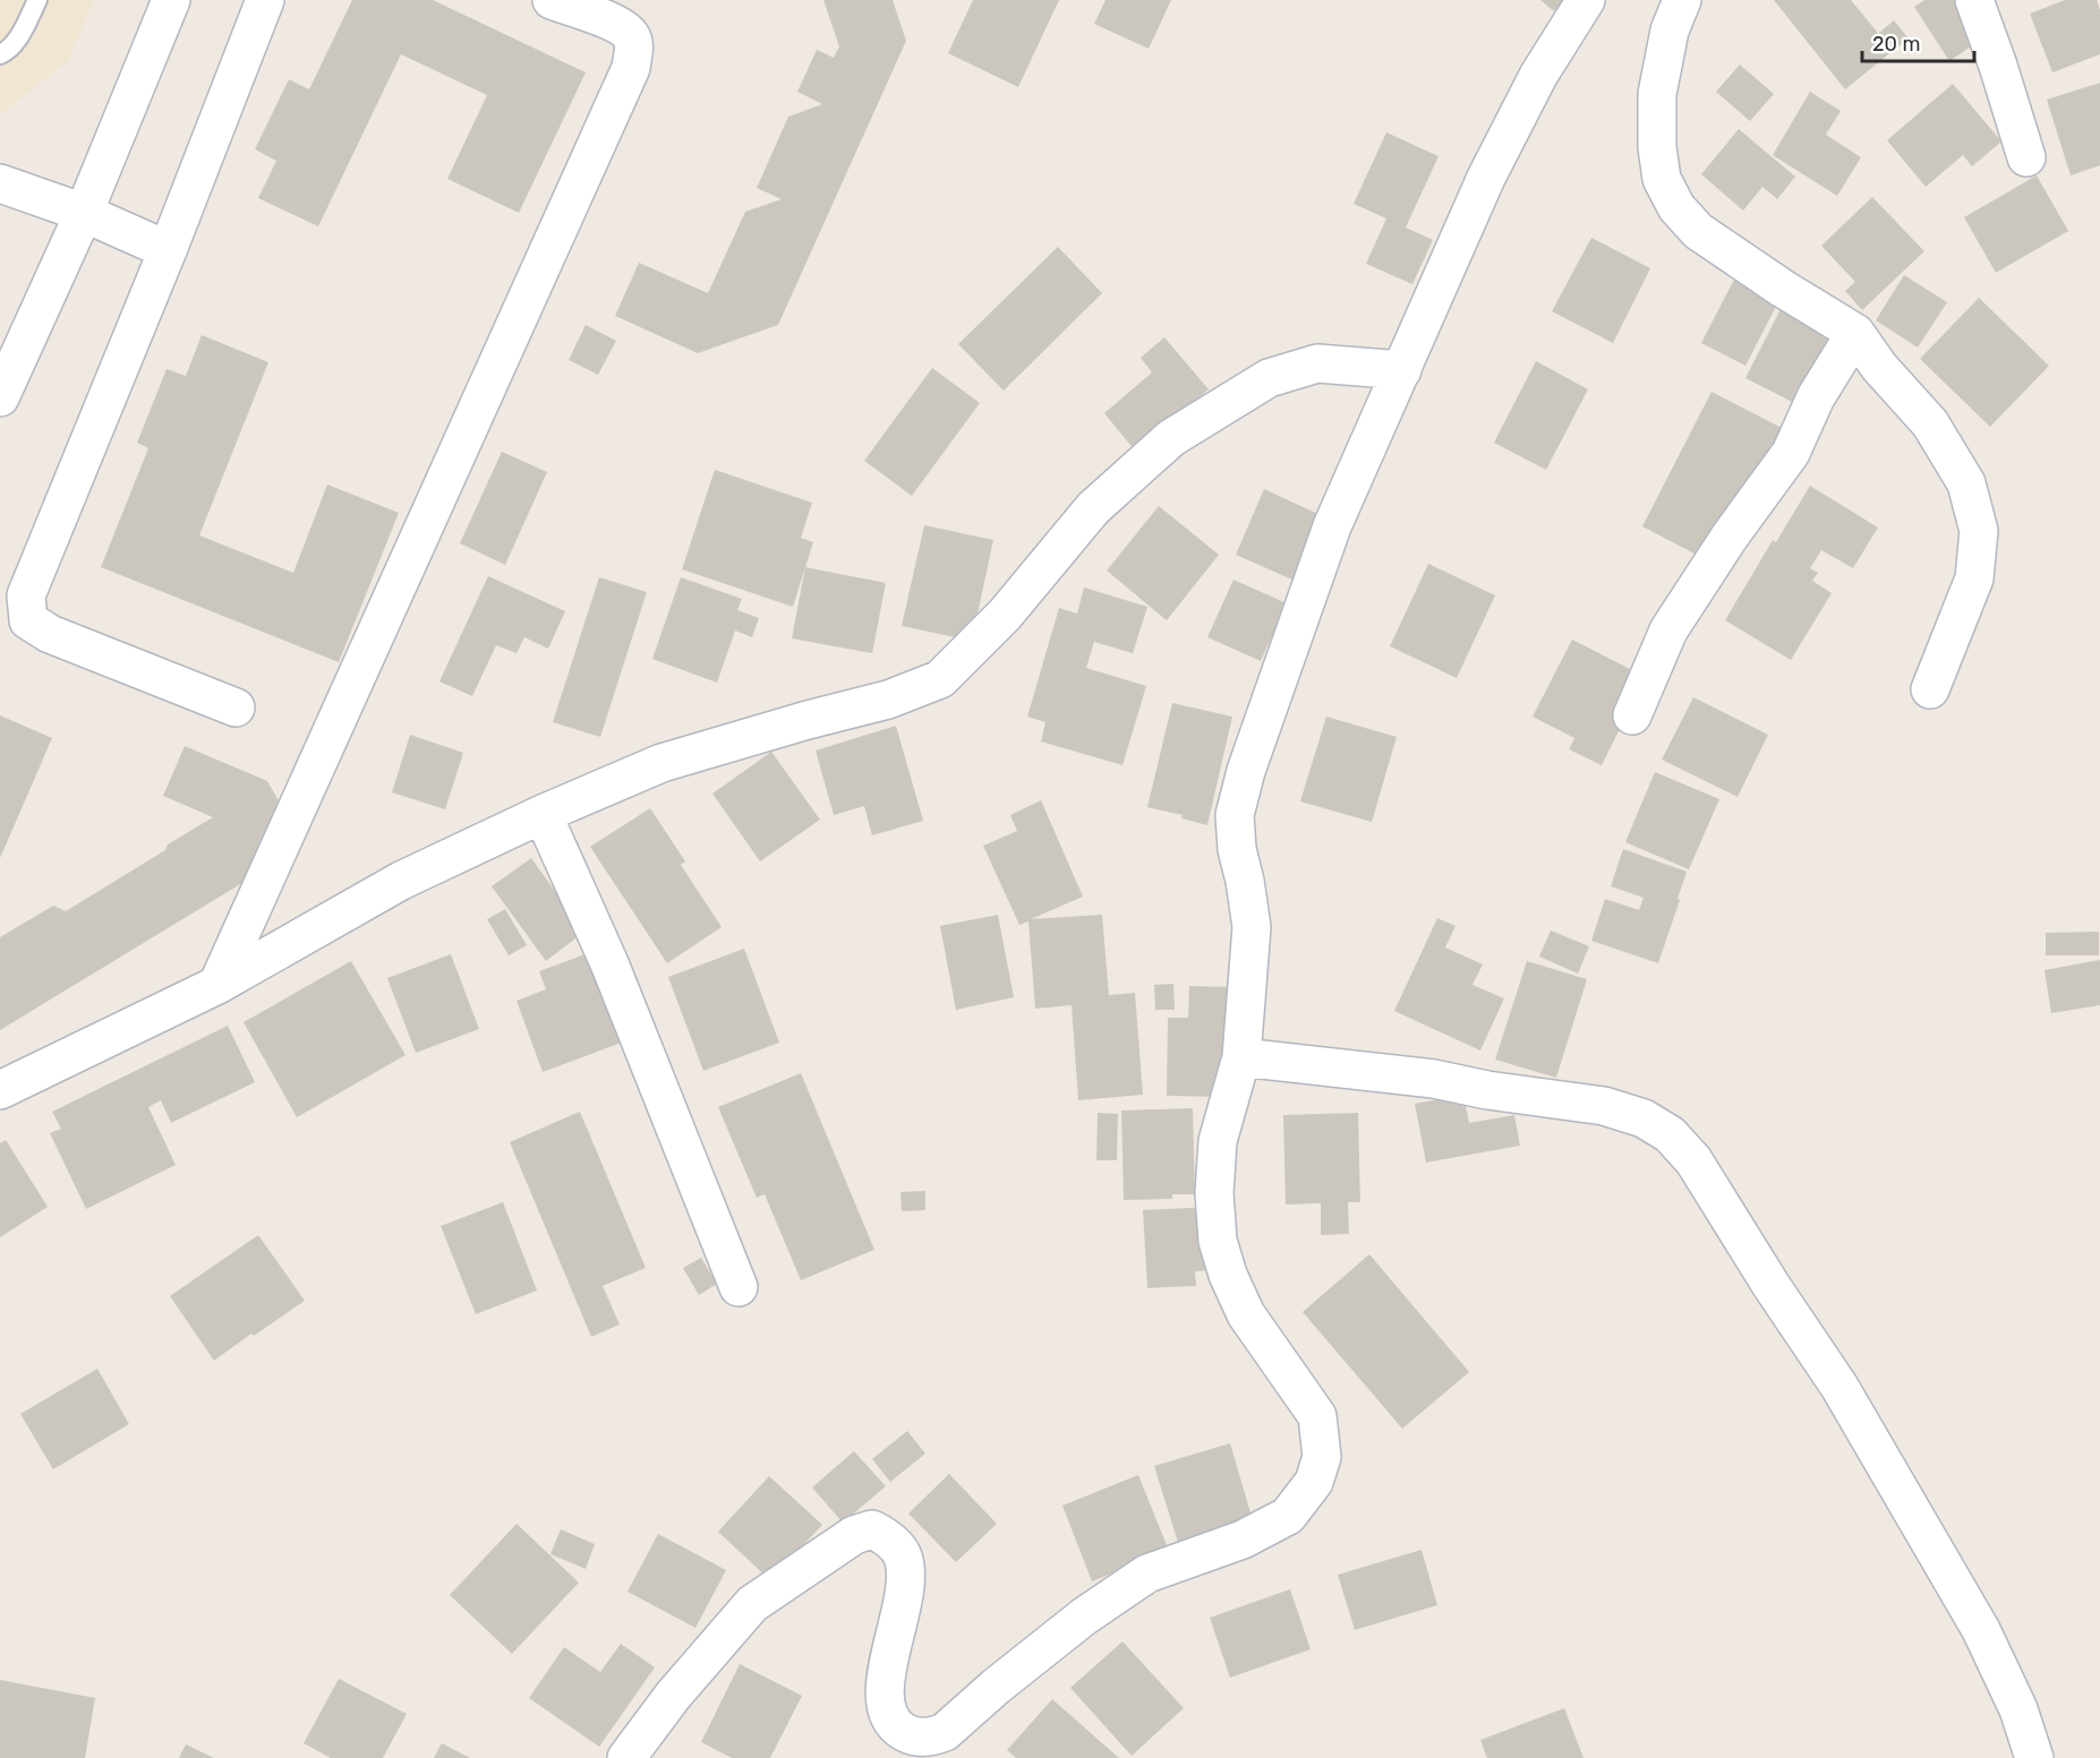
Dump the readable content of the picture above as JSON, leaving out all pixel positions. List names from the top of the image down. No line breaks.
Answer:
{"scale_bar":"20 m"}
